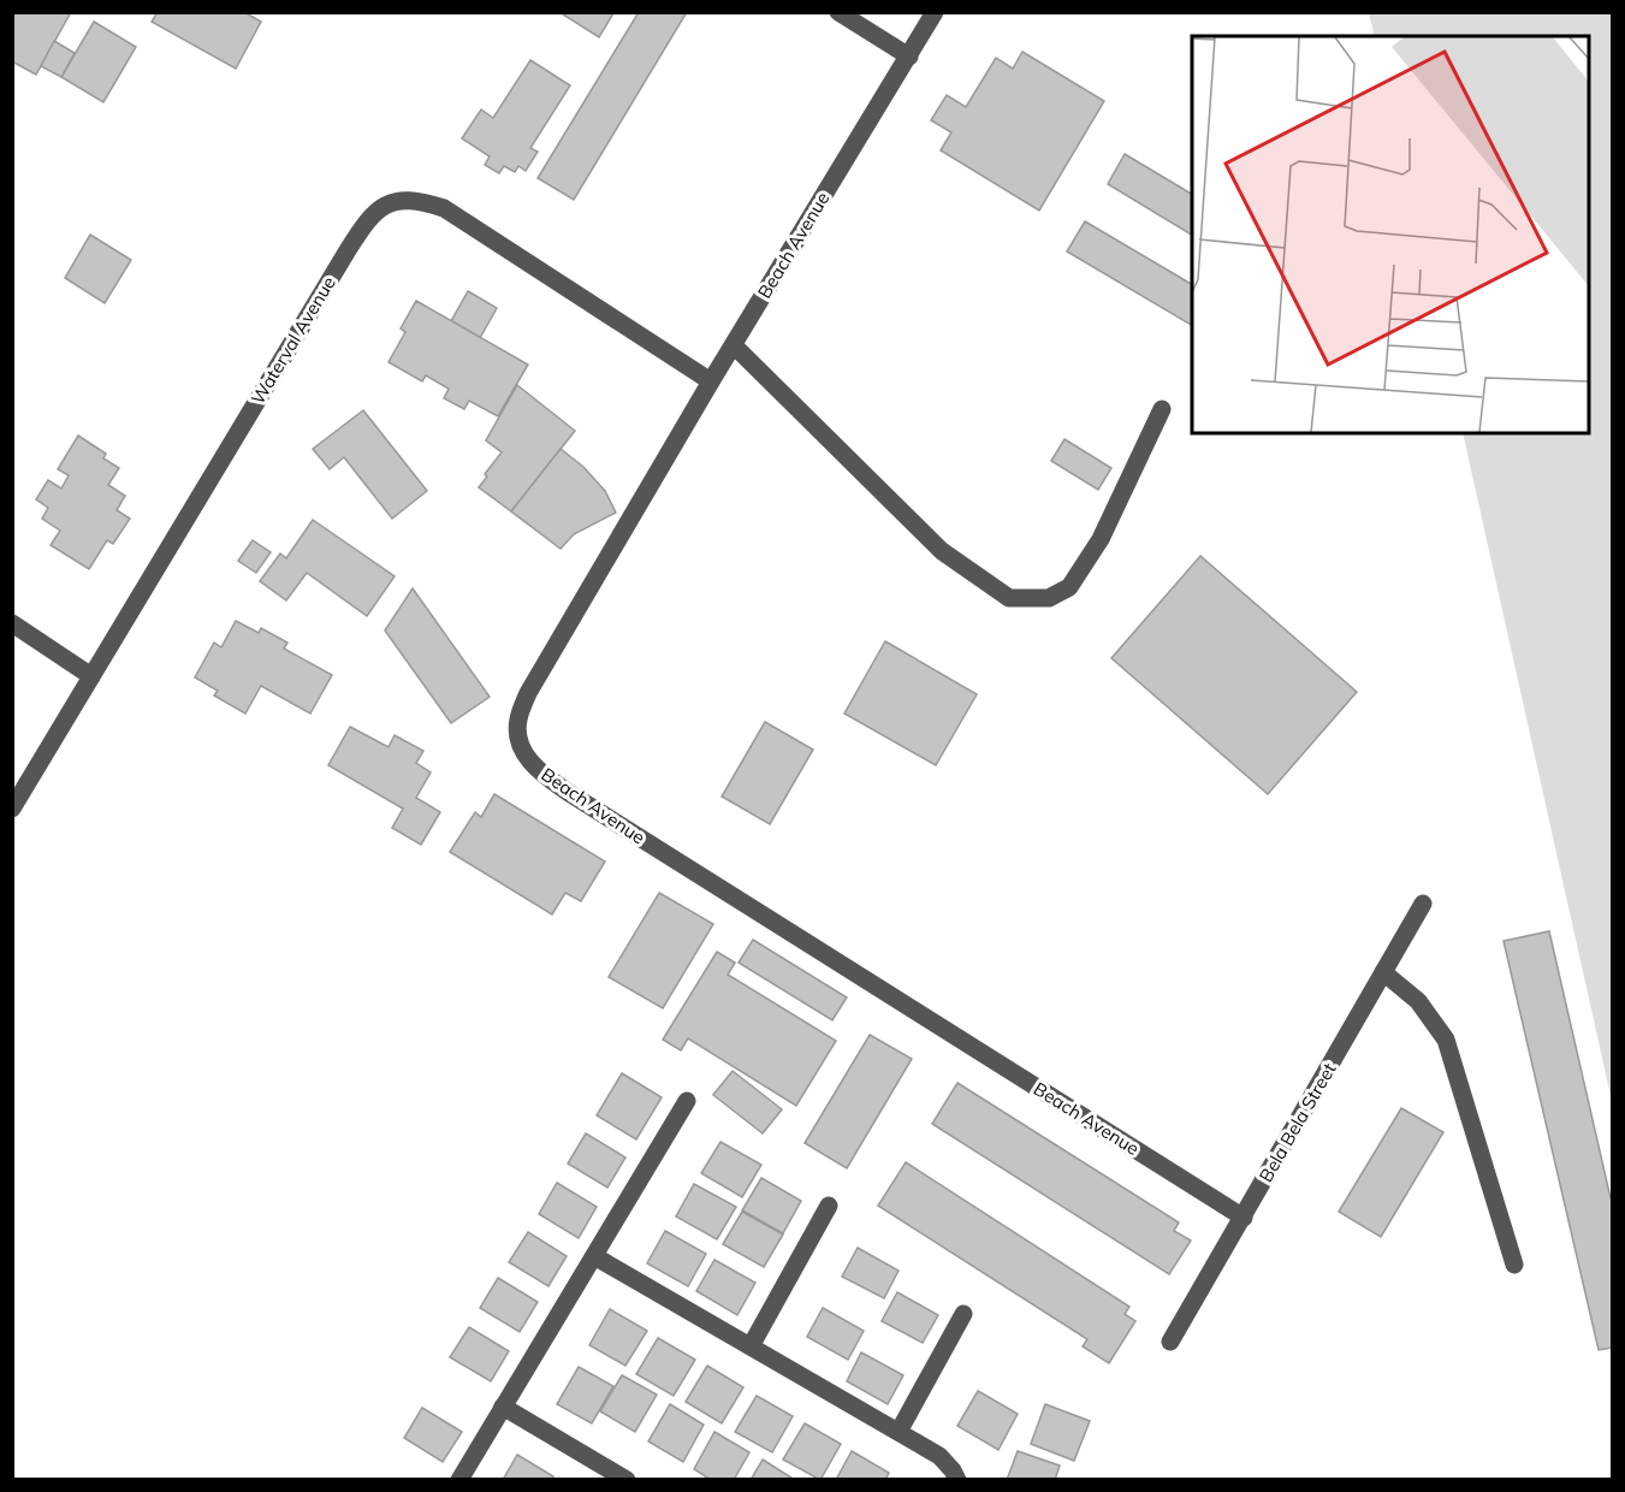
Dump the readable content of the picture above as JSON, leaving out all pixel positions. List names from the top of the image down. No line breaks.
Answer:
{"streets":{"street":["Beach Avenue","Waterval Avenue","Bela Bela Street"]},"crossings":[["Beach Avenue","Waterval Avenue"],["Beach Avenue","Bela Bela Street"]]}
